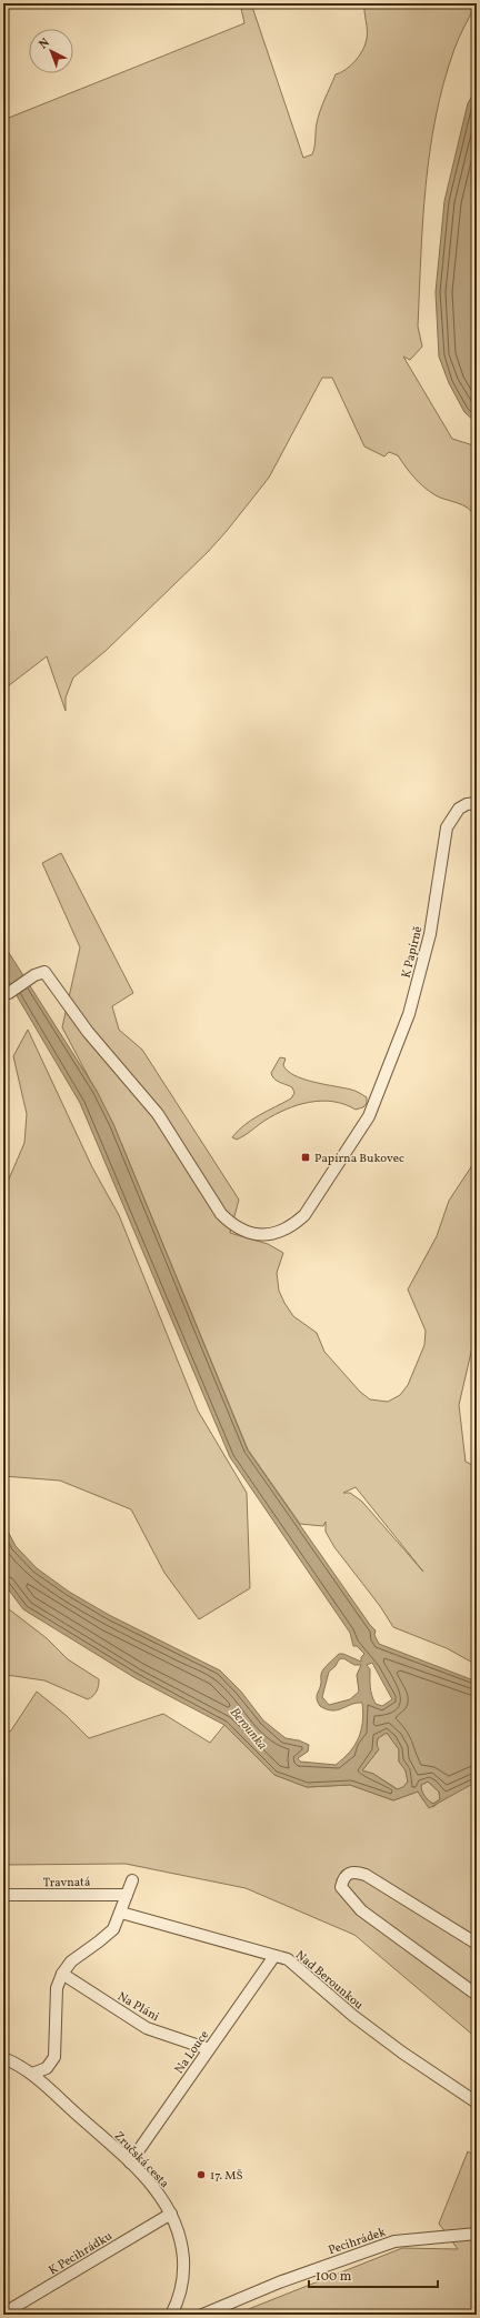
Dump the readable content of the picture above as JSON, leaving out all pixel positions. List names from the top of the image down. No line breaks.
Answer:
{"streets":{"street":["K Papírně","Travnatá","Nad Berounkou","Na Pláni","Na Louce","Zručská cesta","Pecihrádek","K Pecihrádku"]},"crossings":[["Nad Berounkou","Na Louce"],["Na Pláni","Na Louce"],["Na Louce","Zručská cesta"],["Zručská cesta","K Pecihrádku"]],"water":["Berounka"],"places":{"transit":["Papírna Bukovec"],"other":["17. MŠ"]},"scale_bar":"100 m","north":"top left"}
